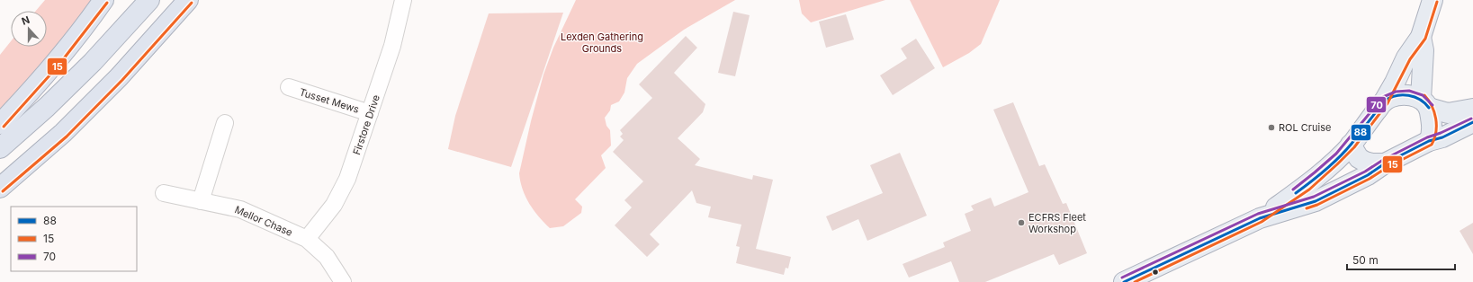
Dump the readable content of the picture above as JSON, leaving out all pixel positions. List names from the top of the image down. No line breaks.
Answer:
{"streets":{"street":["Tusset Mews","Firstore Drive","Mellor Chase"]},"crossings":[["Tusset Mews","Firstore Drive"],["Firstore Drive","Mellor Chase"]],"parks":["Lexden Gathering Grounds"],"places":["ROL Cruise","ECFRS Fleet Workshop"],"lines":["transit line 15","transit line 70","transit line 88"],"legend":["88","15","70"],"scale_bar":"50 m","north":"top"}
